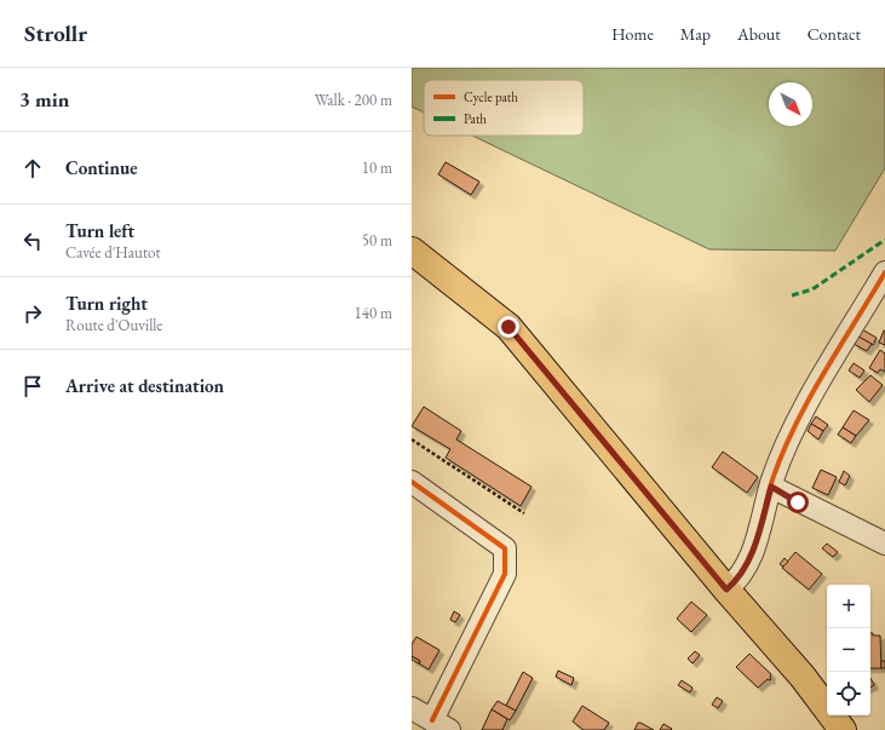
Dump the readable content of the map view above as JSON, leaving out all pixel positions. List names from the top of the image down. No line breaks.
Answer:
{"legend":["Cycle path","Path"],"north":"bottom right","page":{"header":"Strollr","nav":["Home","Map","About","Contact"],"heading":["3 min","Walk · 200 m"],"list":[["Continue","10 m"],["Turn left","Cavée d'Hautot","50 m"],["Turn right","Route d'Ouville","140 m"],"Arrive at destination"],"map_buttons":["+","−"]}}
